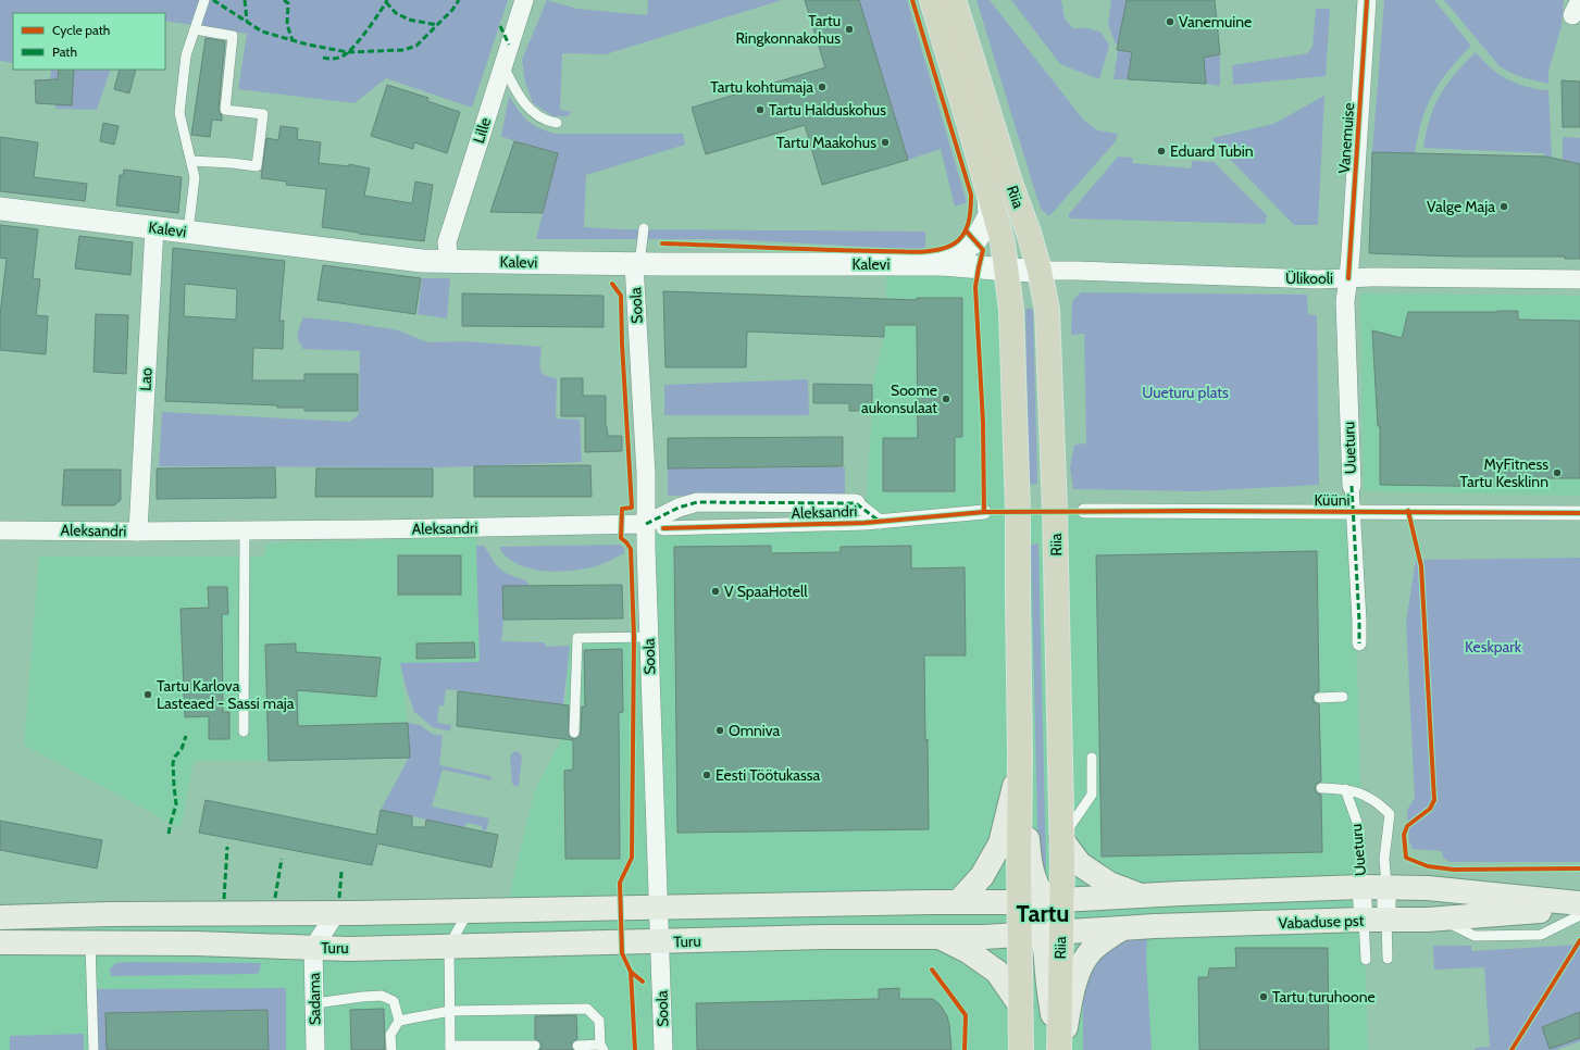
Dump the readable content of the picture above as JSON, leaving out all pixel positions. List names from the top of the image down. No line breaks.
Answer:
{"streets":{"highway":["Riia"],"main road":["Vabaduse pst","Turu"],"street":["Lille","Vanemuise","Kalevi","Ülikooli","Soola","Lao","Uueturu","Küüni","Aleksandri","Sadama"]},"crossings":[["Lille","Kalevi"],["Vanemuise","Ülikooli"],["Vanemuise","Uueturu"],["Riia","Kalevi"],["Riia","Ülikooli"],["Riia","Vabaduse pst"],["Riia","Turu"],["Kalevi","Ülikooli"],["Kalevi","Soola"],["Kalevi","Lao"],["Ülikooli","Uueturu"],["Soola","Aleksandri"],["Soola","Turu"],["Lao","Aleksandri"],["Uueturu","Küüni"],["Vabaduse pst","Turu"],["Turu","Sadama"]],"districts":["Tartu"],"parks":["Uueturu plats","Keskpark"],"places":["Vanemuine","Tartu Ringkonnakohus","Tartu kohtumaja","Tartu Halduskohus","Tartu Maakohus","Eduard Tubin","Valge Maja","Soome aukonsulaat","MyFitness Tartu Kesklinn","V SpaaHotell","Tartu Karlova Lasteaed - Sassi maja","Omniva","Eesti Töötukassa","Tartu turuhoone"],"legend":["Cycle path","Path"]}
